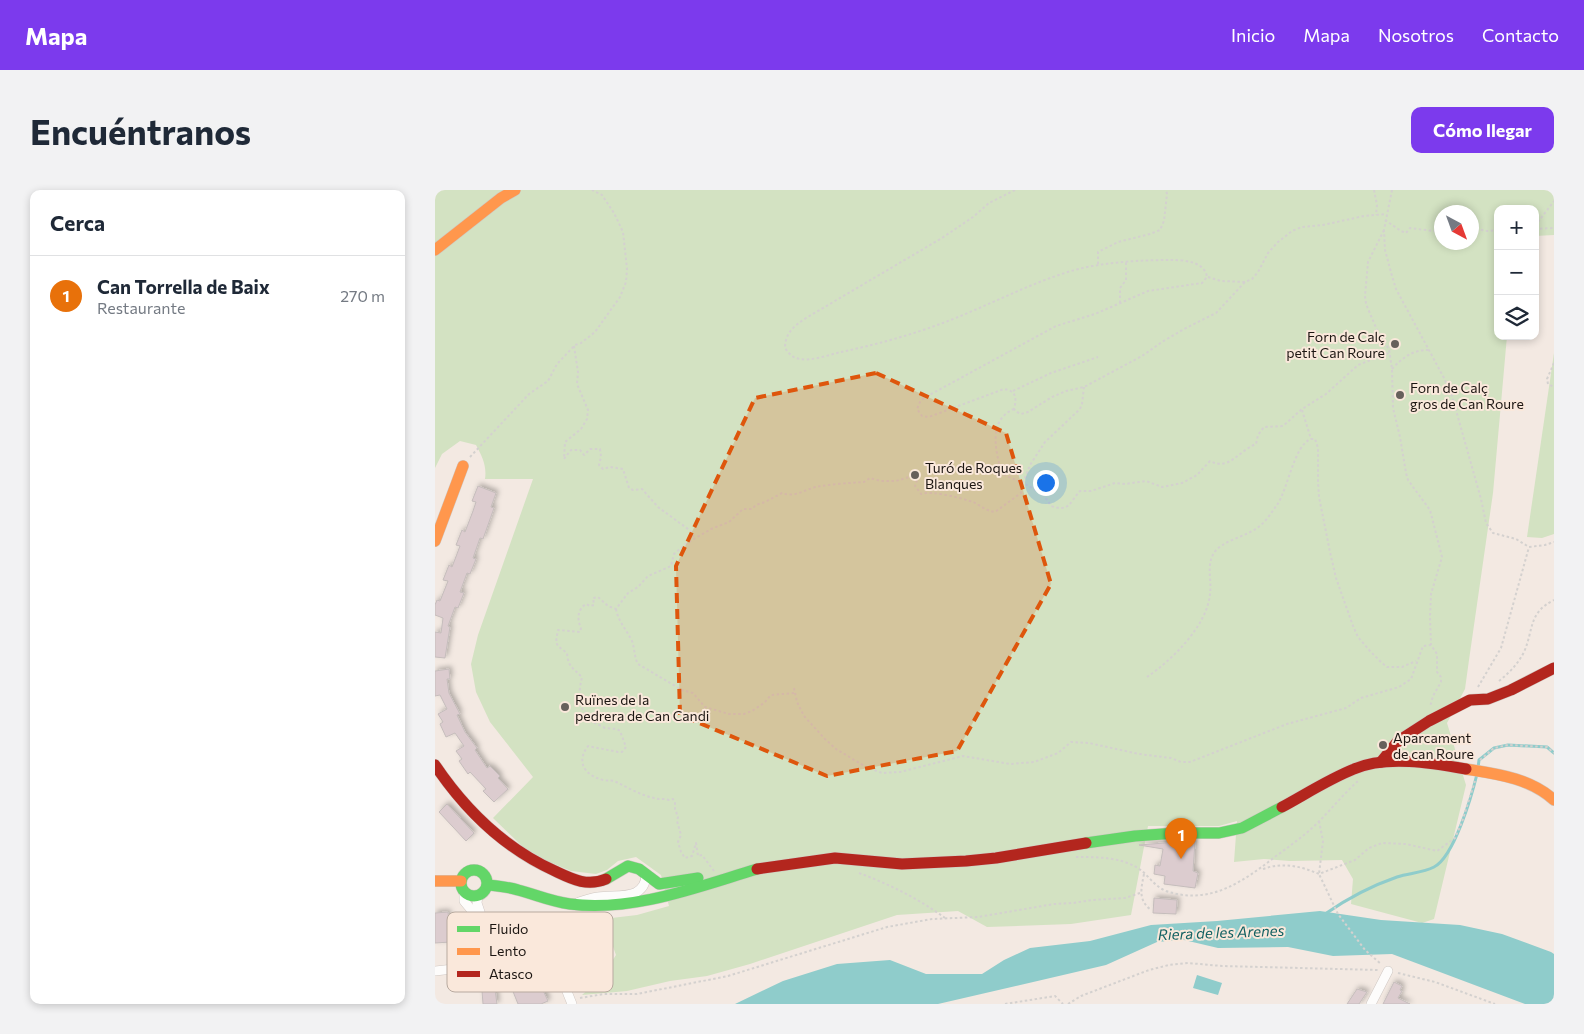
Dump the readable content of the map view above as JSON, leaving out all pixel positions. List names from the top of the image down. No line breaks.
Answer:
{"water":["Riera de les Arenes"],"places":["Forn de Calç petit Can Roure","Forn de Calç gros de Can Roure","Turó de Roques Blanques","Ruïnes de la pedrera de Can Candi","Aparcament de can Roure"],"legend":["Fluido","Lento","Atasco"],"north":"bottom right","page":{"header":"Mapa","nav":["Inicio","Mapa","Nosotros","Contacto"],"buttons":"Cómo llegar","title":"Encuéntranos","heading":"Cerca","map_buttons":["+","−"],"list":[{"mark":"1","name":"Can Torrella de Baix","note":"Restaurante","value":"270 m"}],"pins":"1"}}
